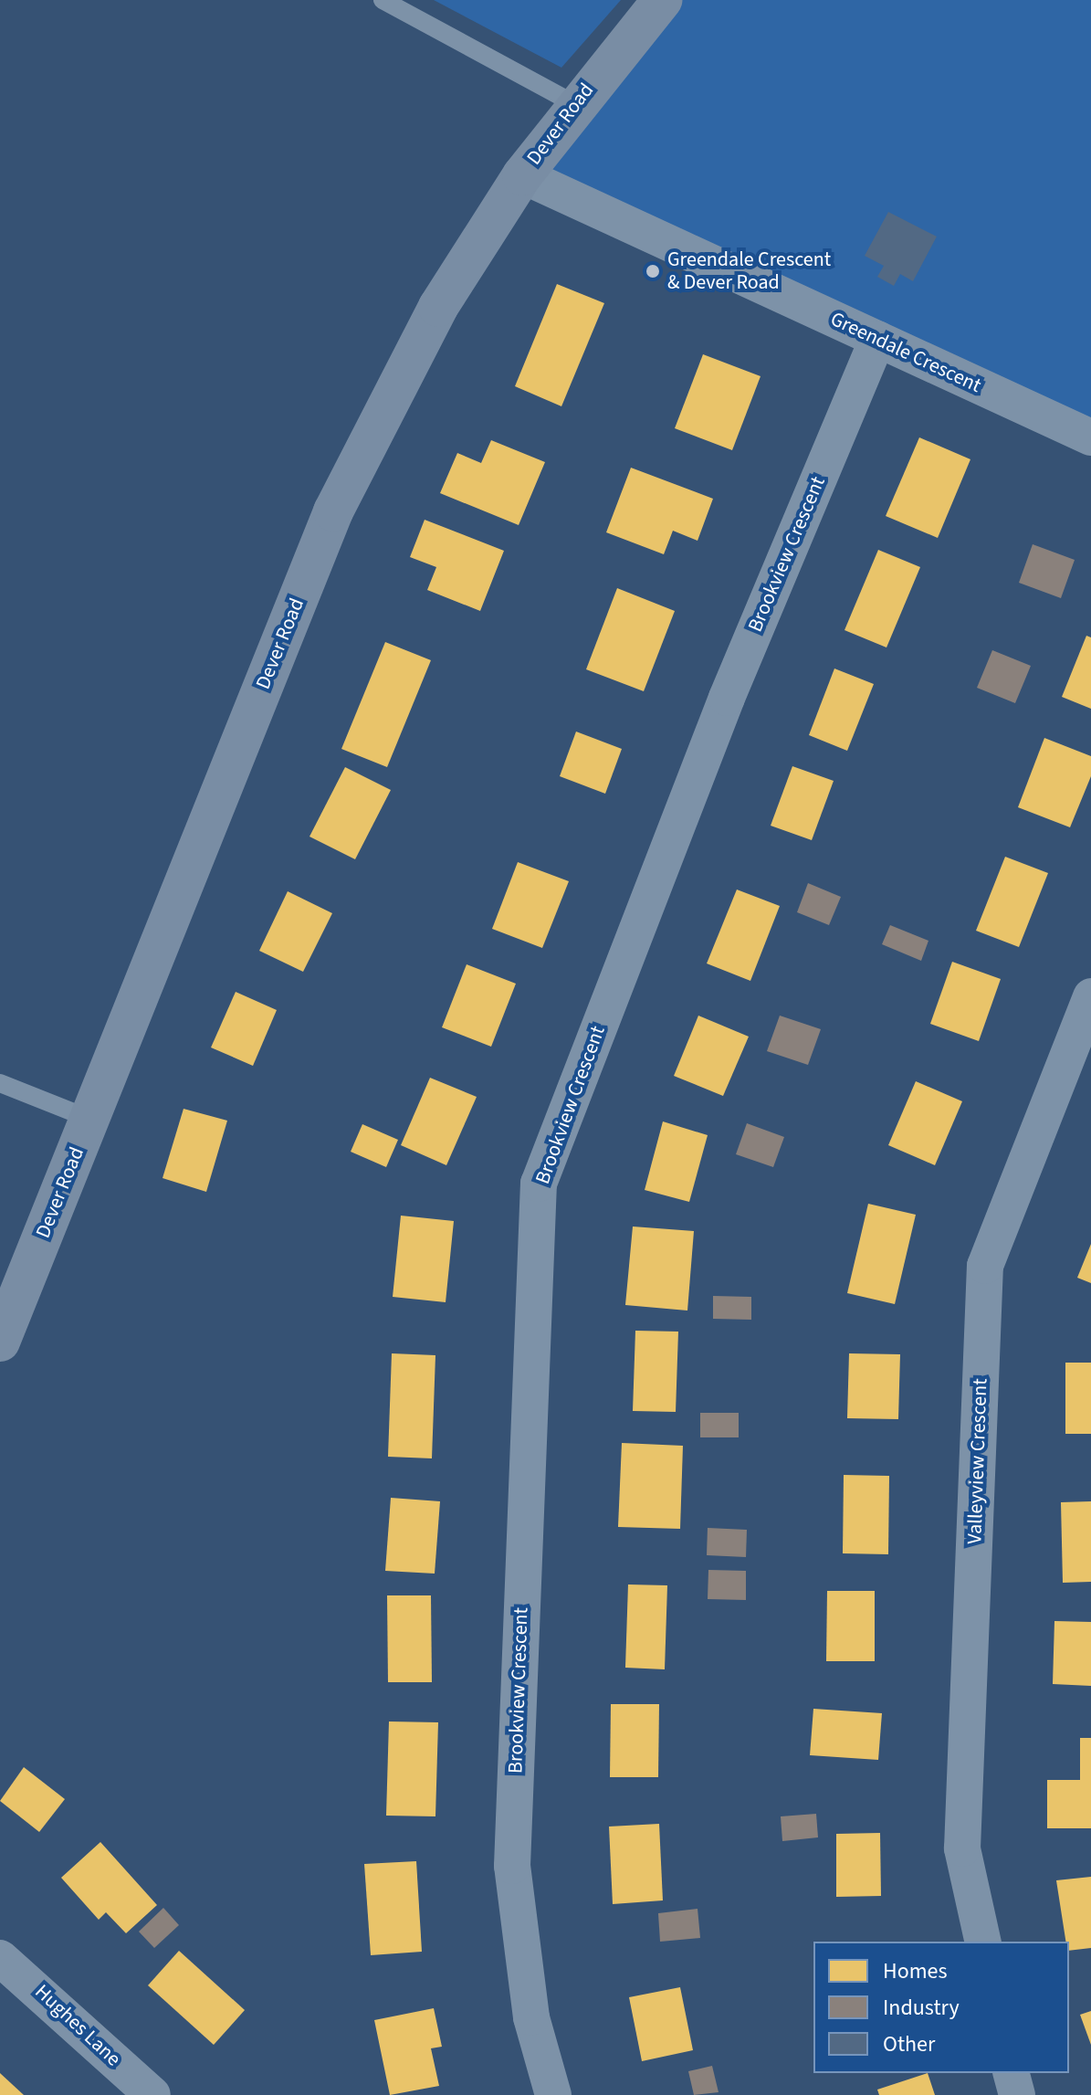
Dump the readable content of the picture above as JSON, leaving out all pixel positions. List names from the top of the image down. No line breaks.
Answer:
{"streets":{"main road":["Dever Road"],"street":["Greendale Crescent","Brookview Crescent","Valleyview Crescent","Hughes Lane"]},"crossings":[["Dever Road","Greendale Crescent"],["Greendale Crescent","Brookview Crescent"]],"places":["Greendale Crescent & Dever Road"],"legend":["Homes","Industry","Other"]}
